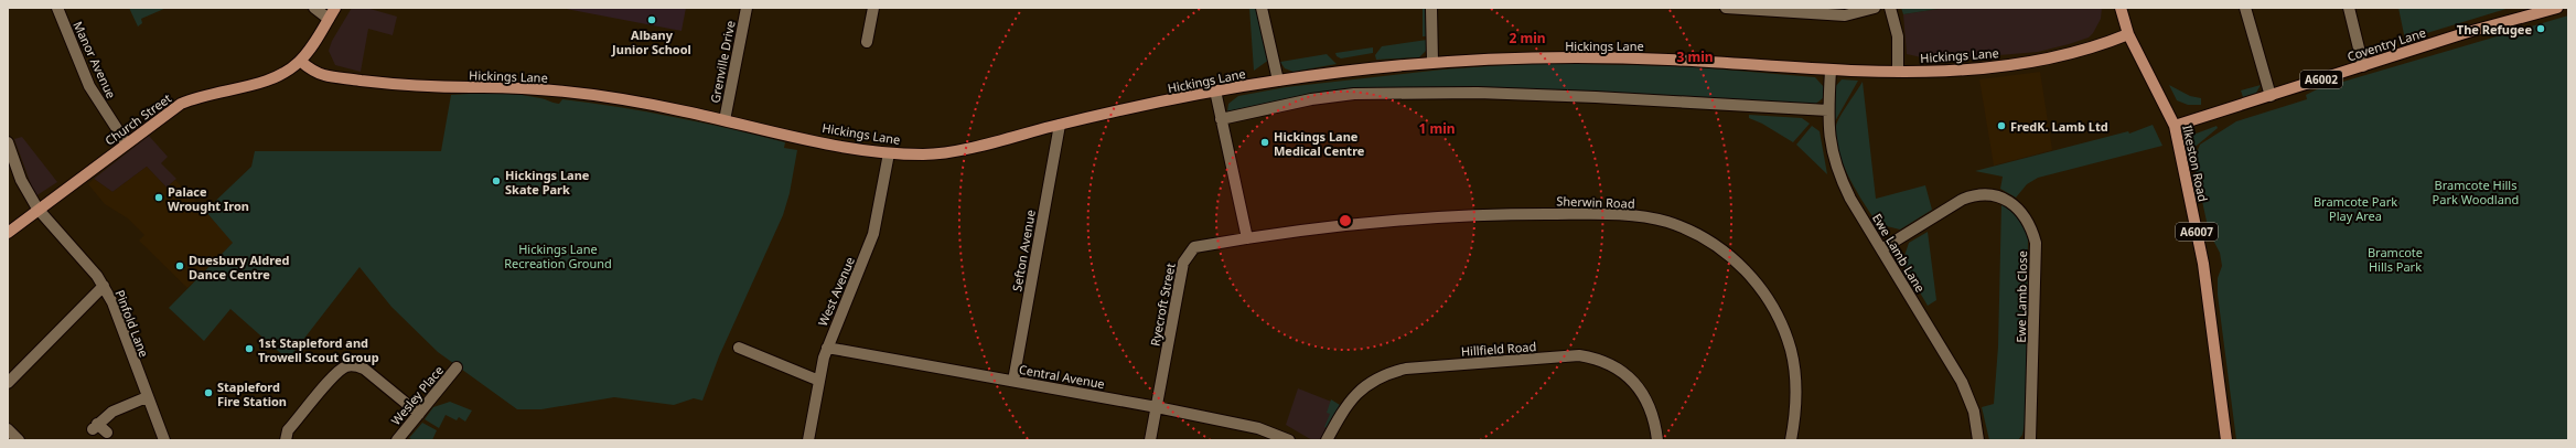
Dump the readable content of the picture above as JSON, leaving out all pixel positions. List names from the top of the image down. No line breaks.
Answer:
{"streets":{"main road":["Coventry Lane","Hickings Lane","A6002","Church Street","Ilkeston Road","A6007"],"street":["Manor Avenue","Grenville Drive","Sherwin Road","Sefton Avenue","Ewe Lamb Lane","West Avenue","Ewe Lamb Close","Ryecroft Street","Pinfold Lane","Hillfield Road","Central Avenue","Wesley Place"]},"crossings":[["Coventry Lane","Ilkeston Road"],["Hickings Lane","Grenville Drive"],["Hickings Lane","Church Street"],["Hickings Lane","Ilkeston Road"],["Hickings Lane","Sefton Avenue"],["Hickings Lane","Ewe Lamb Lane"],["Hickings Lane","West Avenue"],["Manor Avenue","Church Street"],["Church Street","Pinfold Lane"],["Sherwin Road","Ryecroft Street"],["Sefton Avenue","Central Avenue"],["Ewe Lamb Lane","Ewe Lamb Close"],["West Avenue","Central Avenue"],["Ryecroft Street","Central Avenue"]],"parks":["Bramcote Hills Park Woodland","Bramcote Park Play Area","Hickings Lane Recreation Ground","Bramcote Hills Park"],"places":["Albany Junior School","The Refugee","FredK. Lamb Ltd","Hickings Lane Medical Centre","Hickings Lane Skate Park","Palace Wrought Iron","Duesbury Aldred Dance Centre","1st Stapleford and Trowell Scout Group","Stapleford Fire Station"],"rings":["2 min","3 min","1 min"]}
